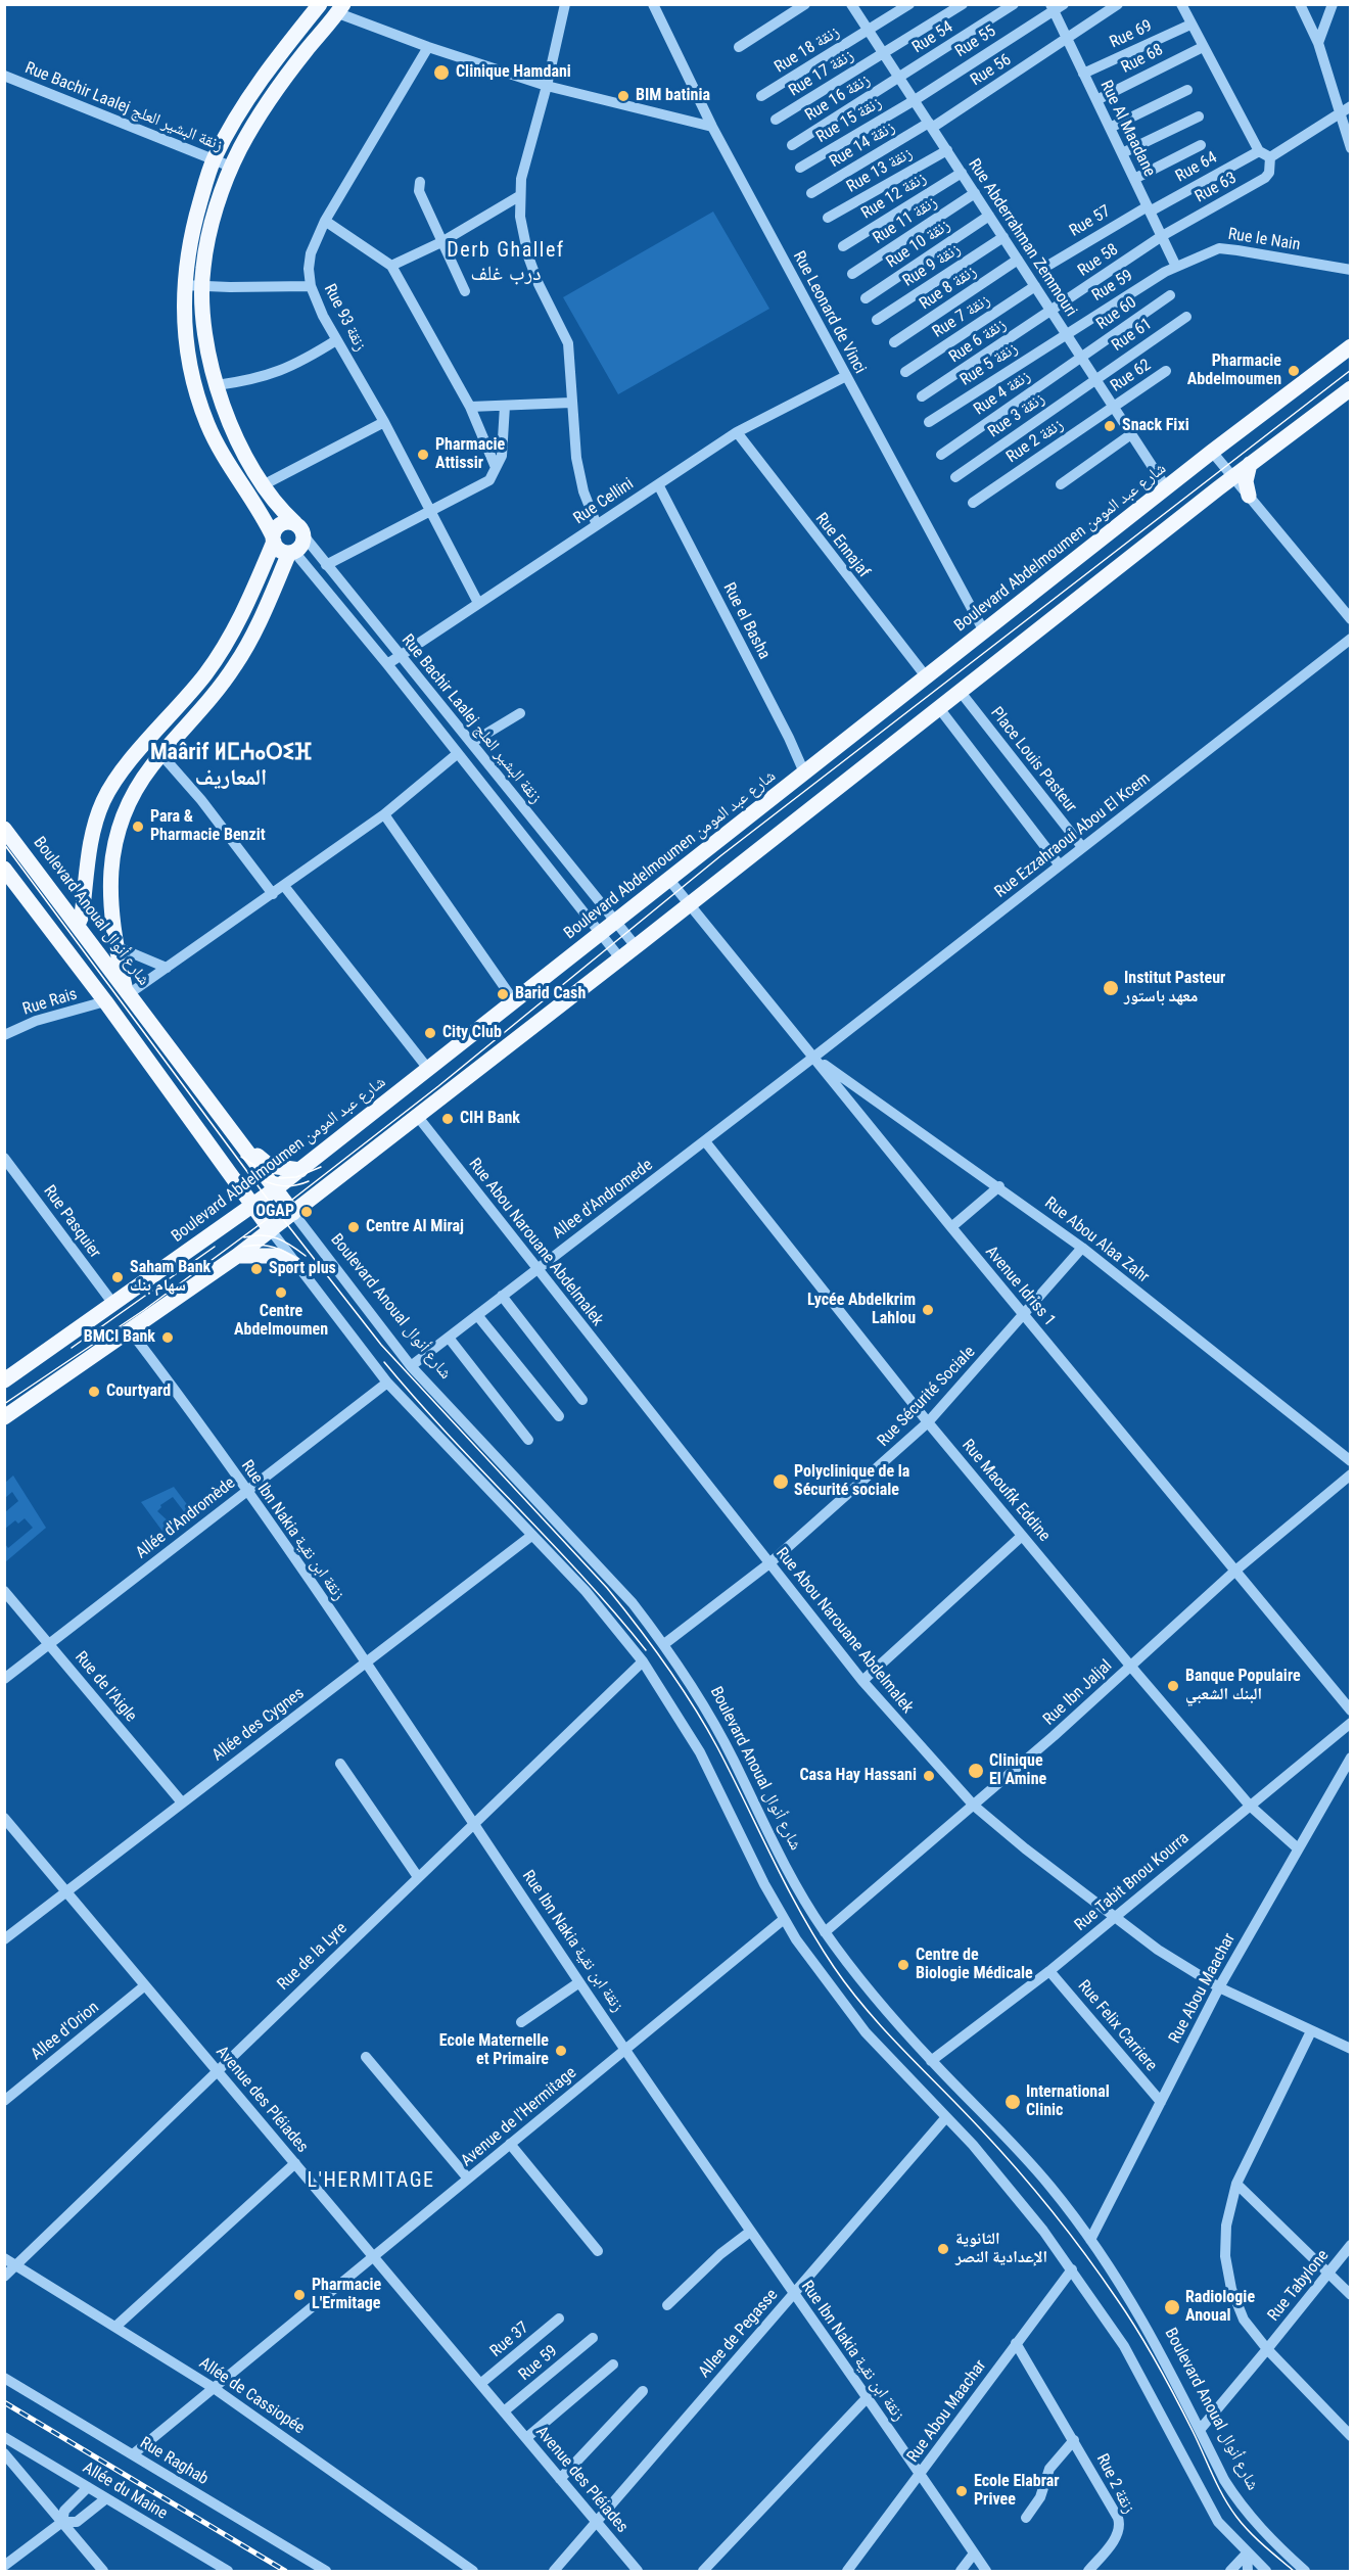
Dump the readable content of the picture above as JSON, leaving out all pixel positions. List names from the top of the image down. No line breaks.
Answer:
{"streets":{"main road":["Boulevard Abdelmoumen شارع عبد المومن","Boulevard Anoual شارع أنوال"],"street":["Rue 69","Rue 54","Rue 55","Rue 18 زنقة","Rue 68","Rue 56","Rue 17 زنقة","Rue 16 زنقة","Rue Bachir Laalej زنقة البشير العلج","Rue 15 زنقة","Rue Al Maadane","Rue 14 زنقة","Rue 64","Rue 13 زنقة","Rue 63","Rue 12 زنقة","Rue 11 زنقة","Rue 57","Rue Abderrahman Zemmouri","Rue le Nain","Rue 10 زنقة","Rue 58","Rue 9 زنقة","Rue 59","Rue 8 زنقة","Rue Leonard de Vinci","Rue 60","Rue 7 زنقة","Rue 93 زنقة","Rue 61","Rue 6 زنقة","Rue 5 زنقة","Rue 62","Rue 4 زنقة","Rue 3 زنقة","Rue 2 زنقة","Rue Cellini","Rue Ennajaf","Rue el Basha","Place Louis Pasteur","Rue Ezzahraoui Abou El Kcem","Rue Rais","Allee d'Andromede","Rue Pasquier","Rue Abou Alaa Zahr","Rue Abou Narouane Abdelmalek","Avenue Idriss 1","Rue Sécurité Sociale","Rue Maoufik Eddine","Allée d'Andromède","Rue Ibn Nakia زنقة ابن نقية","Rue de l'Aigle","Rue Ibn Jaljal","Allée des Cygnes","Rue Tabit Bnou Kourra","Rue de la Lyre","Rue Abou Maachar","Rue Felix Carriere","Allee d'Orion","Avenue des Pléiades","Avenue de l'Hermitage","Rue Tabylone","Allee de Pegasse","Rue 37","Allée de Cassiopée","Rue Raghab","Allée du Maine"]},"crossings":[["Rue 69","Rue Al Maadane"],["Rue 54","Rue 16 زنقة"],["Rue 54","Rue Abderrahman Zemmouri"],["Rue 55","Rue 15 زنقة"],["Rue 55","Rue Al Maadane"],["Rue 55","Rue Abderrahman Zemmouri"],["Rue 18 زنقة","Rue Abderrahman Zemmouri"],["Rue 68","Rue Al Maadane"],["Rue 56","Rue Al Maadane"],["Rue 56","Rue 14 زنقة"],["Rue 56","Rue Abderrahman Zemmouri"],["Rue 17 زنقة","Rue Abderrahman Zemmouri"],["Rue 16 زنقة","Rue Abderrahman Zemmouri"],["Rue Bachir Laalej زنقة البشير العلج","Rue Cellini"],["Rue Bachir Laalej زنقة البشير العلج","Boulevard Abdelmoumen شارع عبد المومن"],["Rue 15 زنقة","Rue Abderrahman Zemmouri"],["Rue Al Maadane","Rue 64"],["Rue Al Maadane","Rue 63"],["Rue Al Maadane","Rue 57"],["Rue Al Maadane","Rue le Nain"],["Rue Al Maadane","Rue 58"],["Rue Al Maadane","Rue 59"],["Rue 14 زنقة","Rue Abderrahman Zemmouri"],["Rue 64","Rue 57"],["Rue 13 زنقة","Rue Abderrahman Zemmouri"],["Rue 63","Rue 58"],["Rue 12 زنقة","Rue Abderrahman Zemmouri"],["Rue 11 زنقة","Rue Abderrahman Zemmouri"],["Rue Abderrahman Zemmouri","Rue 10 زنقة"],["Rue Abderrahman Zemmouri","Rue 58"],["Rue Abderrahman Zemmouri","Rue 9 زنقة"],["Rue Abderrahman Zemmouri","Rue 59"],["Rue Abderrahman Zemmouri","Rue 8 زنقة"],["Rue Abderrahman Zemmouri","Rue 60"],["Rue Abderrahman Zemmouri","Rue 7 زنقة"],["Rue Abderrahman Zemmouri","Rue 61"],["Rue Abderrahman Zemmouri","Rue 6 زنقة"],["Rue Abderrahman Zemmouri","Rue 5 زنقة"],["Rue Abderrahman Zemmouri","Rue 62"],["Rue Abderrahman Zemmouri","Rue 4 زنقة"],["Rue Abderrahman Zemmouri","Rue 3 زنقة"],["Rue Abderrahman Zemmouri","Rue 2 زنقة"],["Rue Abderrahman Zemmouri","Boulevard Abdelmoumen شارع عبد المومن"],["Rue le Nain","Rue 59"],["Rue 58","Rue 6 زنقة"],["Rue 59","Rue 5 زنقة"],["Rue 59","Avenue des Pléiades"],["Rue Leonard de Vinci","Rue Cellini"],["Rue Leonard de Vinci","Boulevard Abdelmoumen شارع عبد المومن"],["Rue 60","Rue 4 زنقة"],["Rue 93 زنقة","Rue Cellini"],["Rue 61","Rue 3 زنقة"],["Rue 62","Rue 2 زنقة"],["Rue 2 زنقة","Rue Abou Maachar"],["Rue Cellini","Rue Ennajaf"],["Rue Cellini","Rue el Basha"],["Rue Ennajaf","Boulevard Abdelmoumen شارع عبد المومن"],["Boulevard Abdelmoumen شارع عبد المومن","Rue el Basha"],["Boulevard Abdelmoumen شارع عبد المومن","Boulevard Anoual شارع أنوال"],["Boulevard Abdelmoumen شارع عبد المومن","Rue Pasquier"],["Boulevard Abdelmoumen شارع عبد المومن","Avenue Idriss 1"],["Place Louis Pasteur","Rue Ezzahraoui Abou El Kcem"],["Rue Ezzahraoui Abou El Kcem","Allee d'Andromede"],["Rue Ezzahraoui Abou El Kcem","Rue Abou Alaa Zahr"],["Rue Ezzahraoui Abou El Kcem","Avenue Idriss 1"],["Boulevard Anoual شارع أنوال","Allee d'Andromede"],["Boulevard Anoual شارع أنوال","Rue Sécurité Sociale"],["Boulevard Anoual شارع أنوال","Rue Ibn Jaljal"],["Boulevard Anoual شارع أنوال","Rue Tabit Bnou Kourra"],["Boulevard Anoual شارع أنوال","Rue Abou Maachar"],["Boulevard Anoual شارع أنوال","Rue Tabylone"],["Allee d'Andromede","Rue Abou Alaa Zahr"],["Allee d'Andromede","Rue Abou Narouane Abdelmalek"],["Allee d'Andromede","Avenue Idriss 1"],["Allee d'Andromede","Rue Maoufik Eddine"],["Rue Abou Alaa Zahr","Avenue Idriss 1"],["Rue Abou Alaa Zahr","Rue Sécurité Sociale"],["Rue Abou Narouane Abdelmalek","Rue Sécurité Sociale"],["Rue Abou Narouane Abdelmalek","Rue Ibn Jaljal"],["Rue Abou Narouane Abdelmalek","Rue Tabit Bnou Kourra"],["Rue Abou Narouane Abdelmalek","Rue Abou Maachar"],["Avenue Idriss 1","Rue Sécurité Sociale"],["Avenue Idriss 1","Rue Ibn Jaljal"],["Rue Sécurité Sociale","Rue Maoufik Eddine"],["Rue Maoufik Eddine","Rue Ibn Jaljal"],["Rue Maoufik Eddine","Rue Tabit Bnou Kourra"],["Rue Maoufik Eddine","Rue Abou Maachar"],["Allée d'Andromède","Rue Ibn Nakia زنقة ابن نقية"],["Allée d'Andromède","Rue de l'Aigle"],["Rue Ibn Nakia زنقة ابن نقية","Allée des Cygnes"],["Rue Ibn Nakia زنقة ابن نقية","Rue de la Lyre"],["Rue Ibn Nakia زنقة ابن نقية","Rue Abou Maachar"],["Rue Ibn Nakia زنقة ابن نقية","Avenue de l'Hermitage"],["Rue Ibn Nakia زنقة ابن نقية","Allee de Pegasse"],["Rue de l'Aigle","Allée des Cygnes"],["Allée des Cygnes","Avenue des Pléiades"],["Rue Tabit Bnou Kourra","Rue Felix Carriere"],["Rue de la Lyre","Avenue des Pléiades"],["Rue de la Lyre","Allée de Cassiopée"],["Rue Abou Maachar","Rue Felix Carriere"],["Allee d'Orion","Avenue des Pléiades"],["Avenue des Pléiades","Avenue de l'Hermitage"],["Avenue des Pléiades","Allee de Pegasse"],["Avenue des Pléiades","Rue 37"],["Avenue de l'Hermitage","Allée de Cassiopée"],["Avenue de l'Hermitage","Rue Raghab"]],"districts":["Derb Ghallef درب غلف","Maârif ⵍⵎⵄⴰⵔⵉⴼ المعاريف","L'HERMITAGE"],"places":["Clinique Hamdani","BIM batinia","Pharmacie Abdelmoumen","Snack Fixi","Pharmacie Attissir","Para & Pharmacie Benzit","Institut Pasteur معهد باستور","Barid Cash","City Club","CIH Bank","OGAP","Centre Al Miraj","Sport plus","Saham Bank سهام بنك","Centre Abdelmoumen","Lycée Abdelkrim Lahlou","BMCI Bank","Courtyard","Polyclinique de la Sécurité sociale","Banque Populaire البنك الشعبي","Clinique El Amine","Casa Hay Hassani","Centre de Biologie Médicale","Ecole Maternelle et Primaire","International Clinic","الثانوية الإعدادية النصر","Pharmacie L'Ermitage","Radiologie Anoual","Ecole Elabrar Privee"]}
